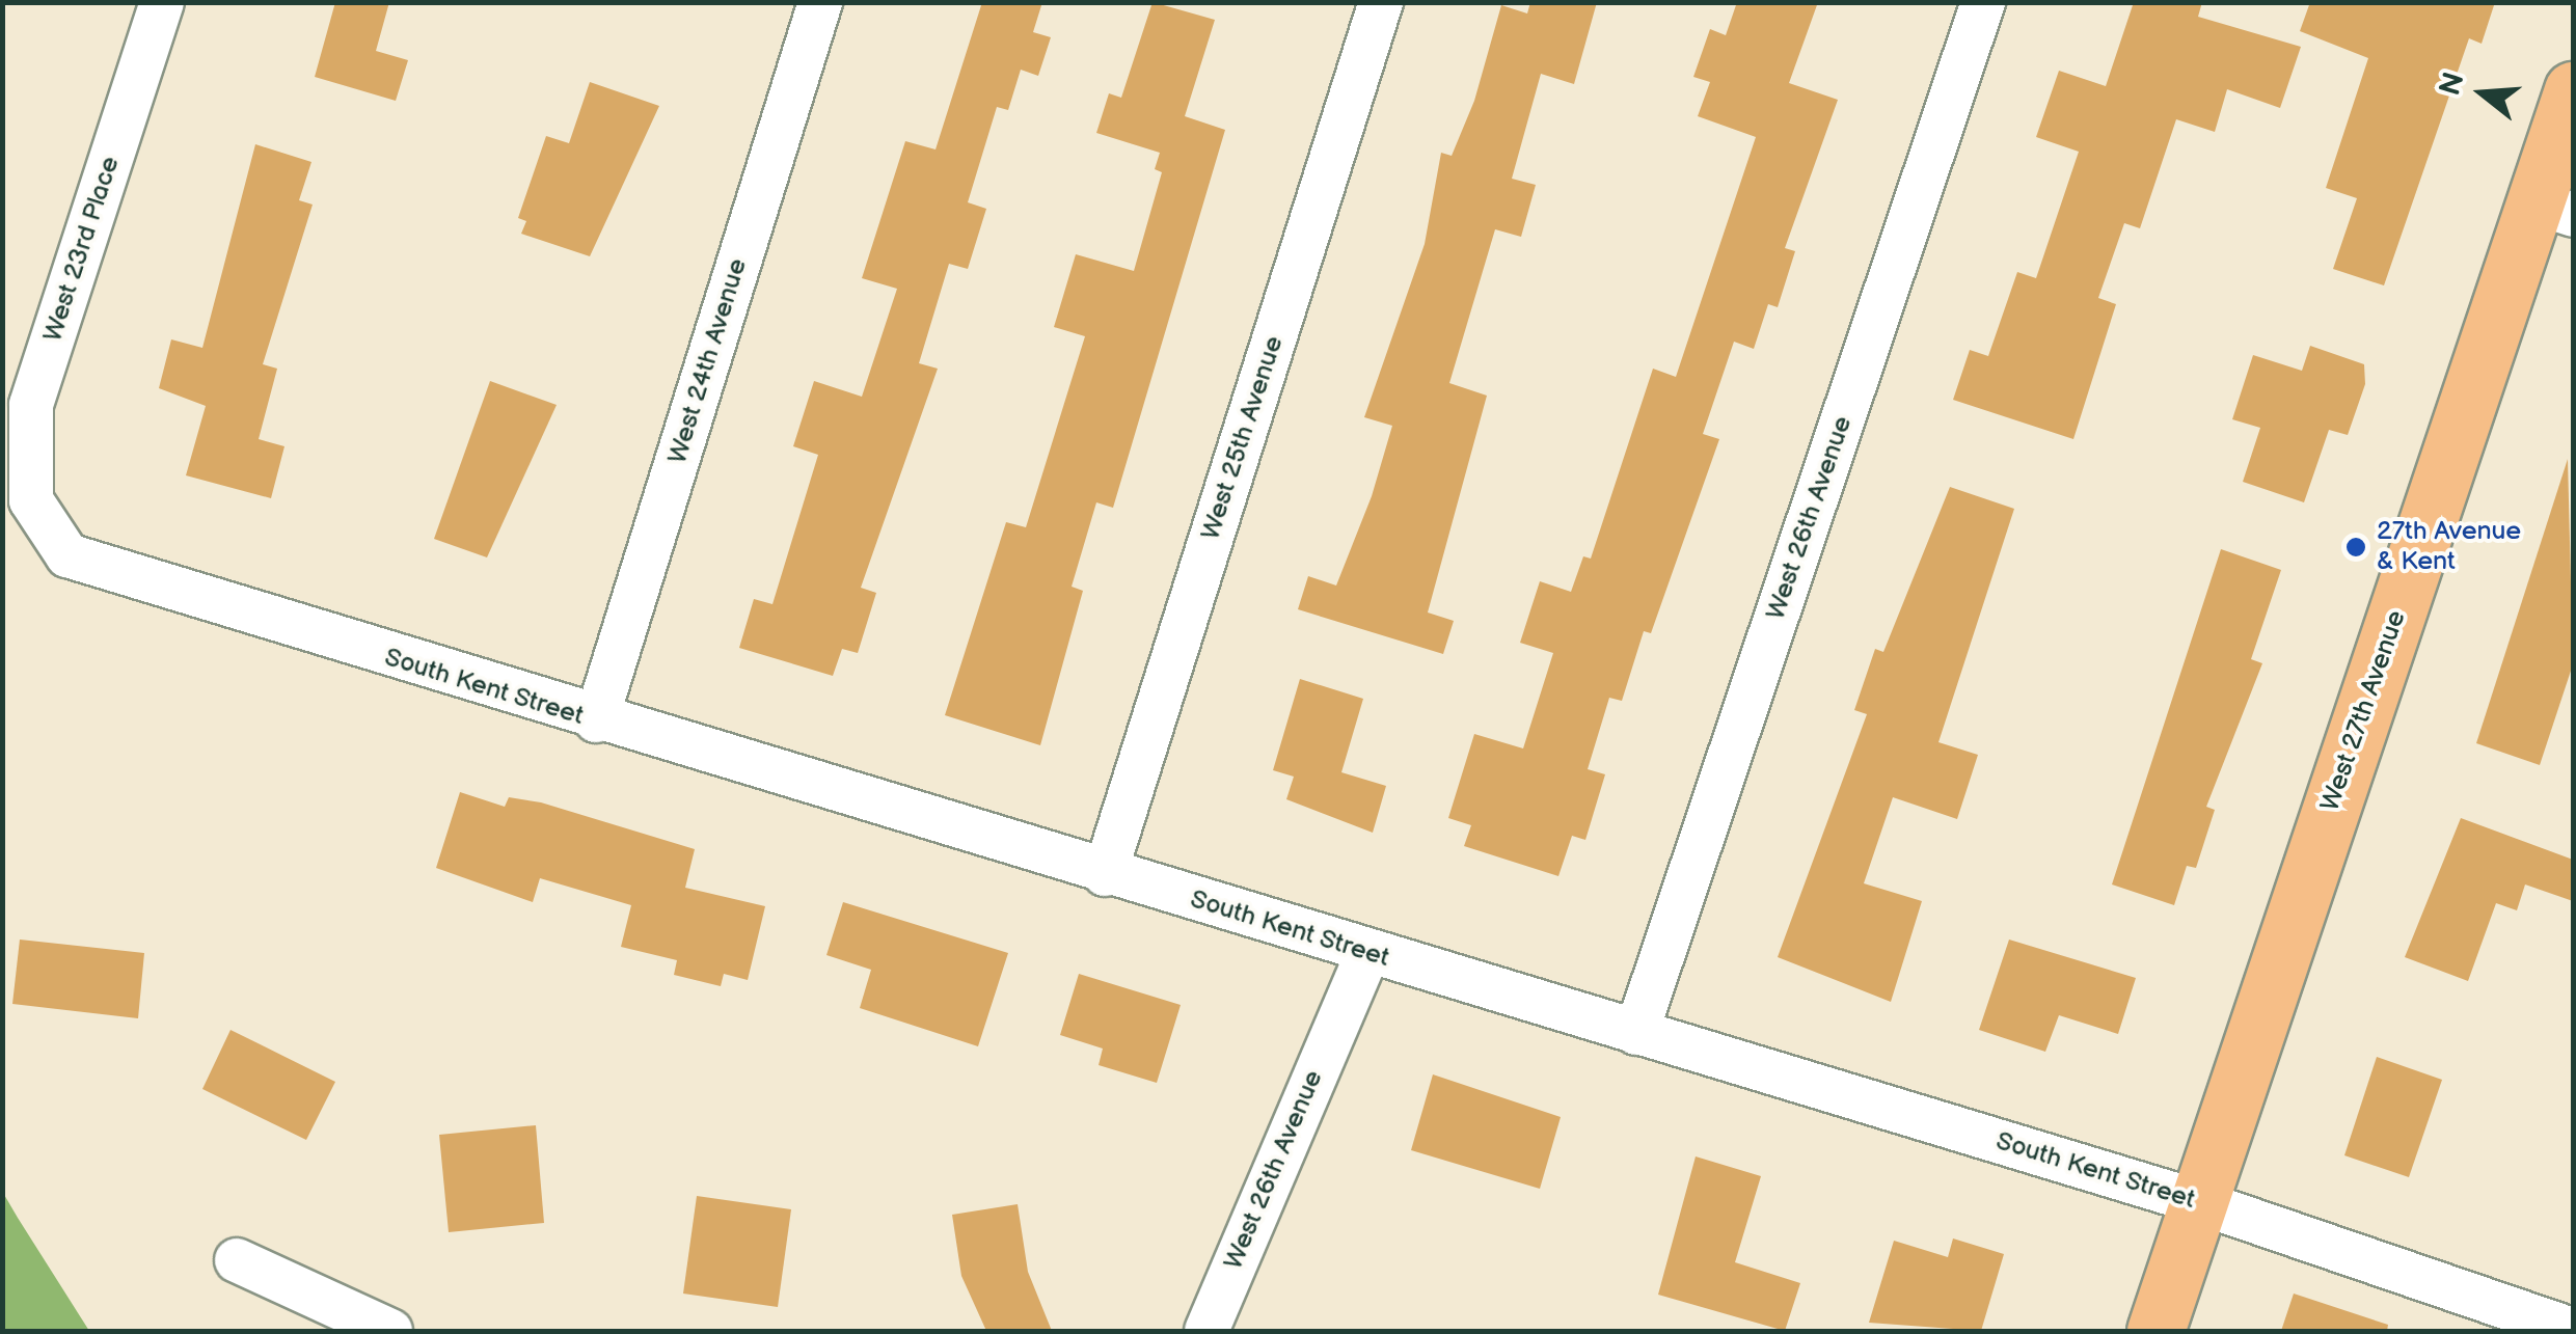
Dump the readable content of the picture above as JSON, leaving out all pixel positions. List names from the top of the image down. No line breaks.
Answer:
{"streets":{"main road":["West 27th Avenue"],"street":["West 23rd Place","West 24th Avenue","West 25th Avenue","West 26th Avenue","South Kent Street"]},"crossings":[["West 23rd Place","South Kent Street"],["West 24th Avenue","South Kent Street"],["West 25th Avenue","South Kent Street"],["West 26th Avenue","South Kent Street"],["South Kent Street","West 27th Avenue"]],"places":["27th Avenue & Kent"],"north":"left"}
